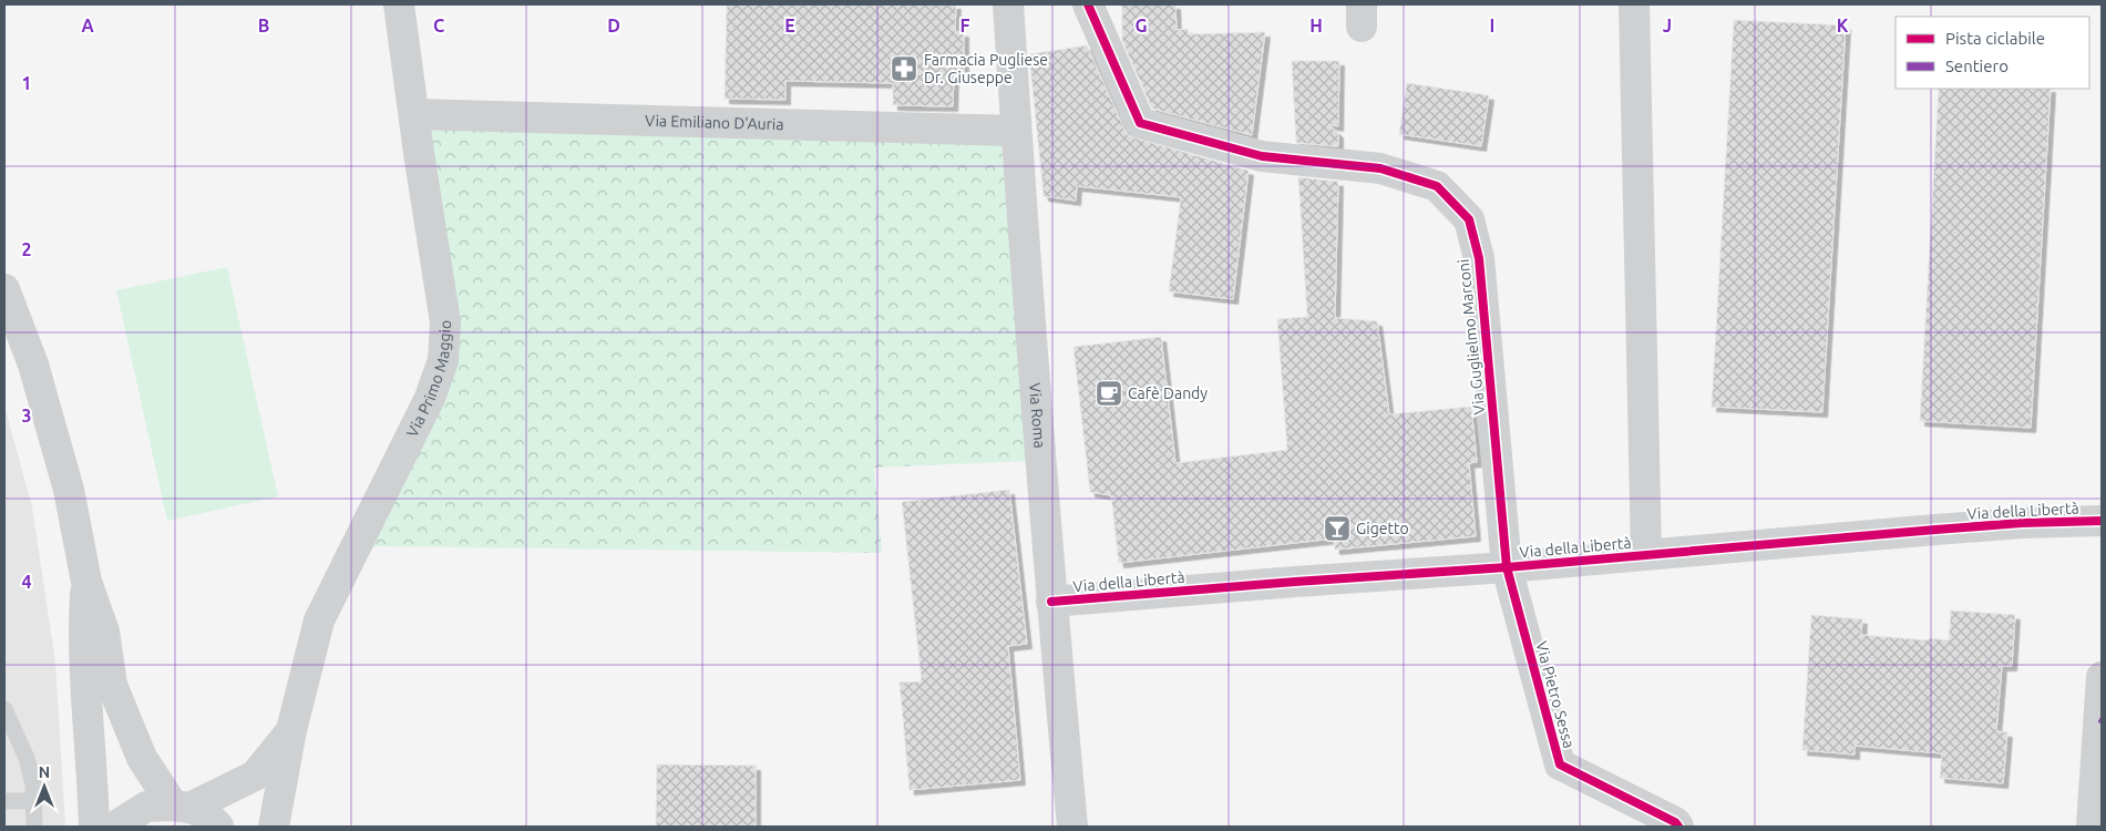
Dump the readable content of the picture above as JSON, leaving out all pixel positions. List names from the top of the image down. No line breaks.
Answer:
{"streets":{"street":["Via Emiliano D'Auria","Via Guglielmo Marconi","Via Primo Maggio","Via Roma","Via della Libertà","Via Pietro Sessa"]},"crossings":[["Via Emiliano D'Auria","Via Primo Maggio"],["Via Emiliano D'Auria","Via Roma"],["Via Guglielmo Marconi","Via della Libertà"],["Via Guglielmo Marconi","Via Pietro Sessa"],["Via Roma","Via della Libertà"],["Via della Libertà","Via Pietro Sessa"]],"places":{"pharmacy":["Farmacia Pugliese Dr. Giuseppe"],"cafe":["Cafè Dandy"],"bar":["Gigetto"]},"legend":["Pista ciclabile","Sentiero"],"north":"top","grid":{"columns":["A","B","C","D","E","F","G","H","I","J","K"],"rows":["1","2","3","4"]}}
